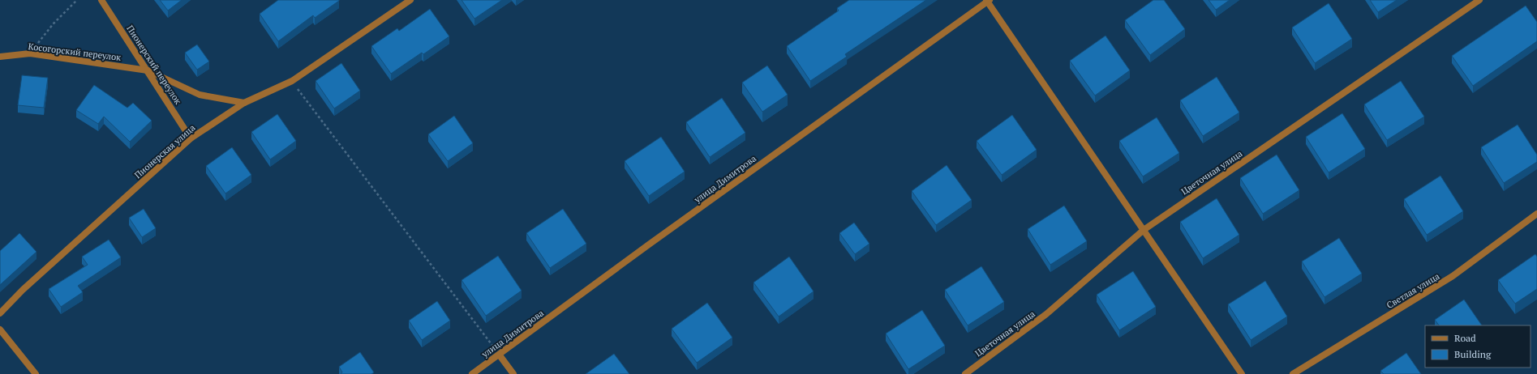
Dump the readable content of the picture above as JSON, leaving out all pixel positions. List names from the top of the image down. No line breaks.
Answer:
{"streets":{"street":["Косогорский переулок","Пионерский переулок","Пионерская улица","Цветочная улица","улица Димитрова","Светлая улица"]},"crossings":[["Косогорский переулок","Пионерский переулок"],["Пионерский переулок","Пионерская улица"]],"legend":["Road","Building"]}
